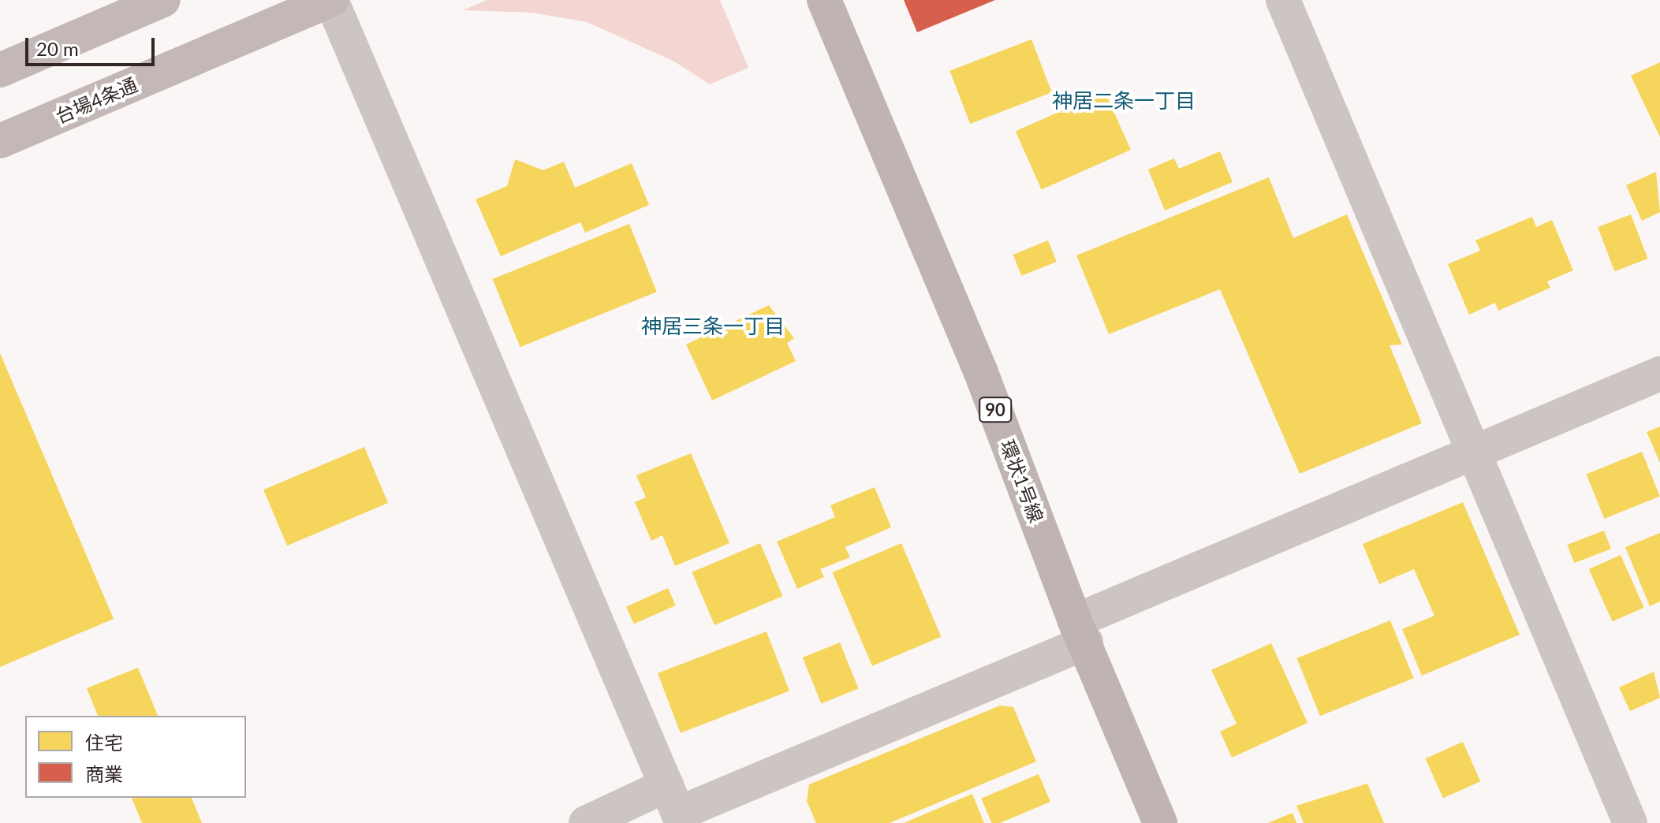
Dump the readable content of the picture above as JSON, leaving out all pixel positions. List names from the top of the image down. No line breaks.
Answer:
{"streets":{"highway":["台場4条通"],"main road":["90","環状1号線"]},"districts":["神居二条一丁目","神居三条一丁目"],"legend":["住宅","商業"],"scale_bar":"20 m"}
